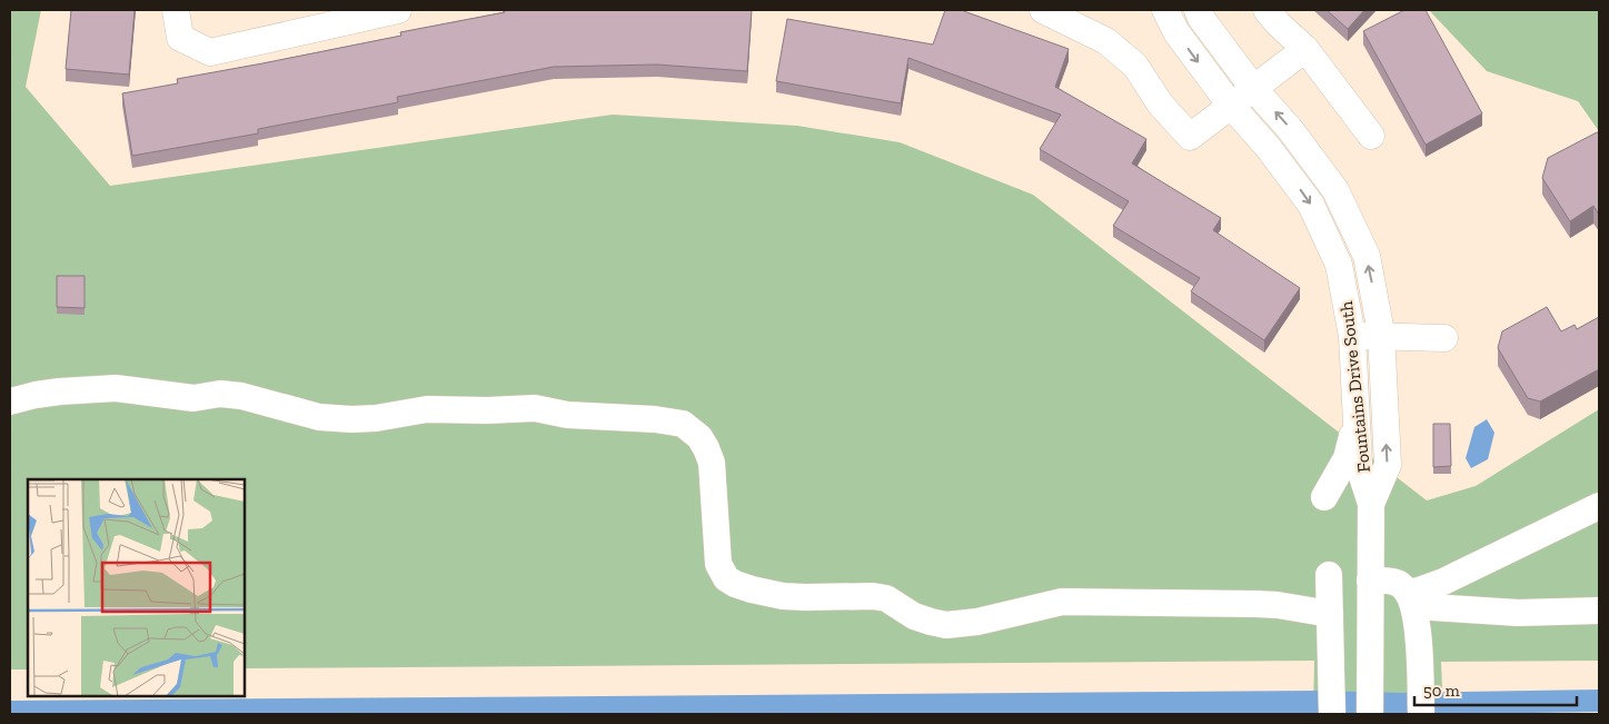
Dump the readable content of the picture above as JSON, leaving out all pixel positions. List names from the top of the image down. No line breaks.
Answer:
{"streets":{"street":["Fountains Drive South"]},"scale_bar":"50 m"}
